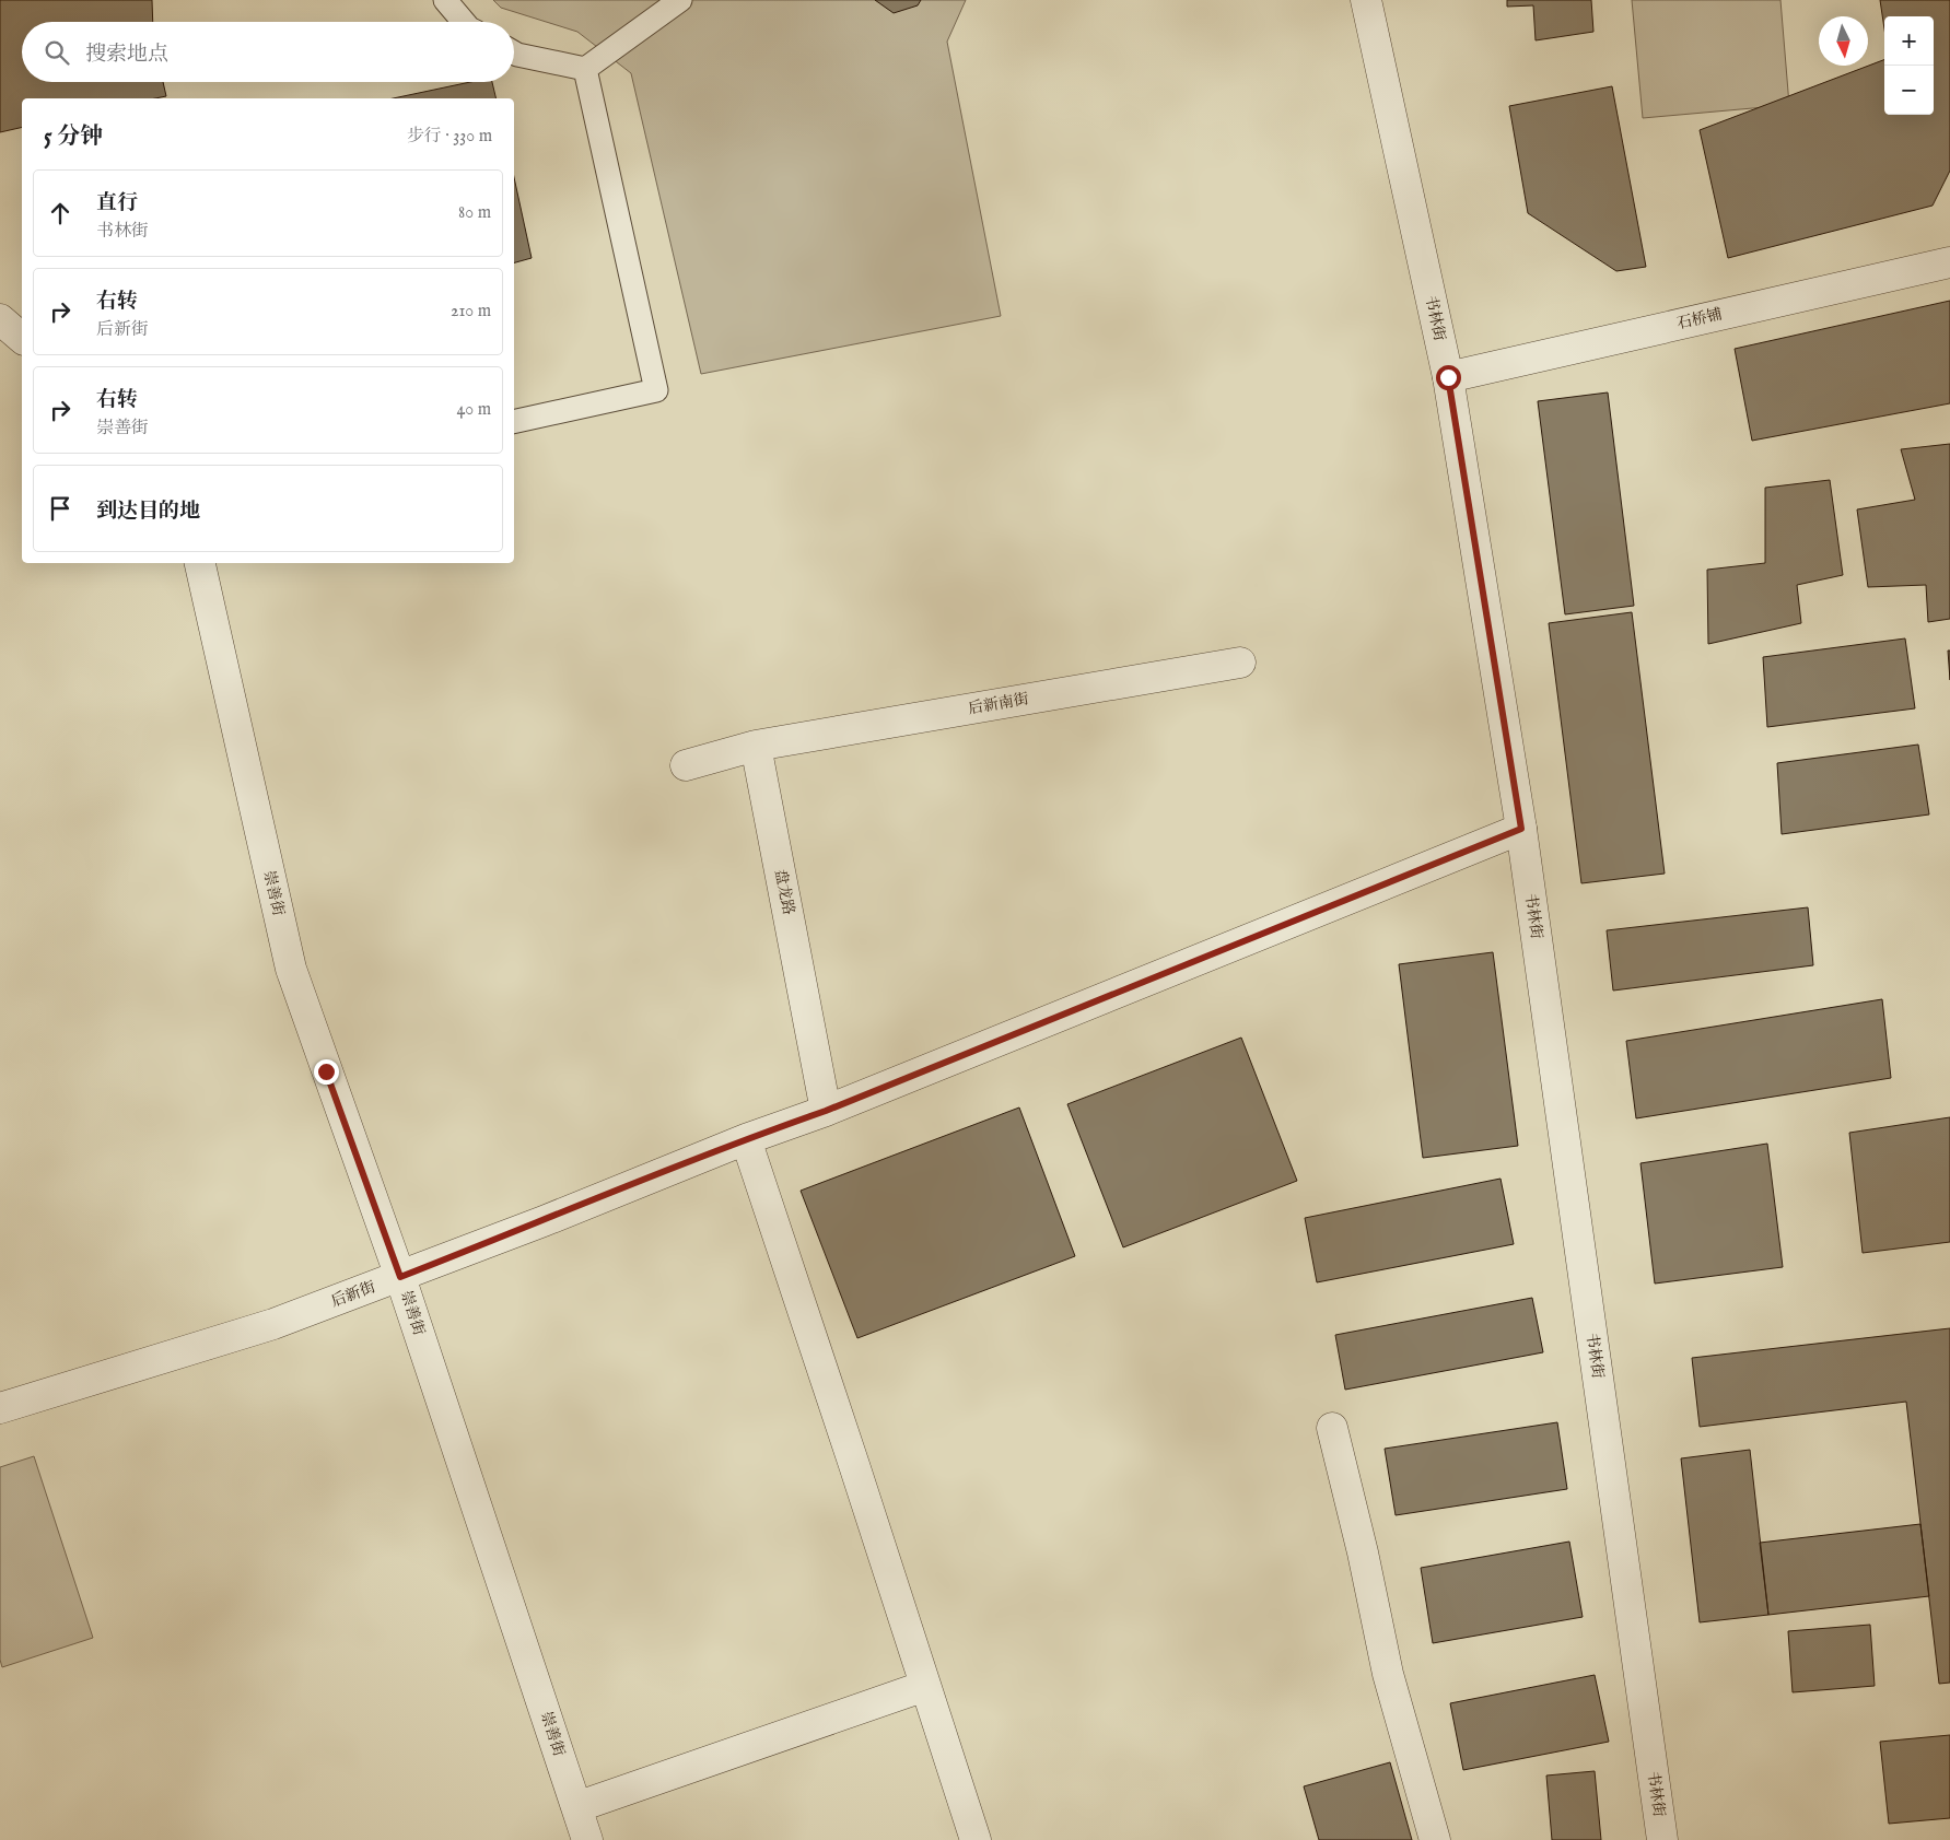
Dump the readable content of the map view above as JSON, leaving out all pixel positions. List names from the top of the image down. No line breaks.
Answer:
{"streets":{"street":["书林街","石桥铺","后新南街","盘龙路","崇善街","后新街"]},"crossings":[["书林街","石桥铺"],["书林街","后新街"],["后新南街","盘龙路"],["盘龙路","后新街"],["崇善街","后新街"]],"north":"bottom","page":{"map_buttons":["+","−"],"search":"搜索地点","heading":["5 分钟","步行 · 330 m"],"list":[["直行","书林街","80 m"],["右转","后新街","210 m"],["右转","崇善街","40 m"],"到达目的地"]}}
